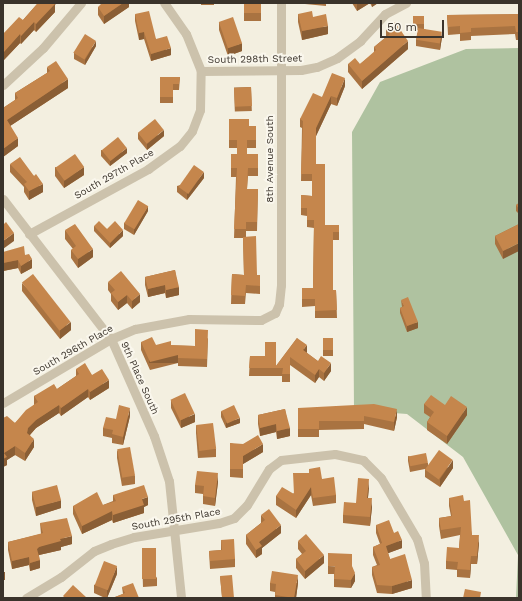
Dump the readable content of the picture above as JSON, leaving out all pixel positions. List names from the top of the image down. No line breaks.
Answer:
{"streets":{"street":["South 298th Street","8th Avenue South","South 297th Place","South 296th Place","9th Place South","South 295th Place"]},"crossings":[["South 298th Street","8th Avenue South"],["South 298th Street","South 297th Place"],["8th Avenue South","South 296th Place"],["South 297th Place","9th Place South"],["South 296th Place","9th Place South"],["9th Place South","South 295th Place"]],"scale_bar":"50 m"}
